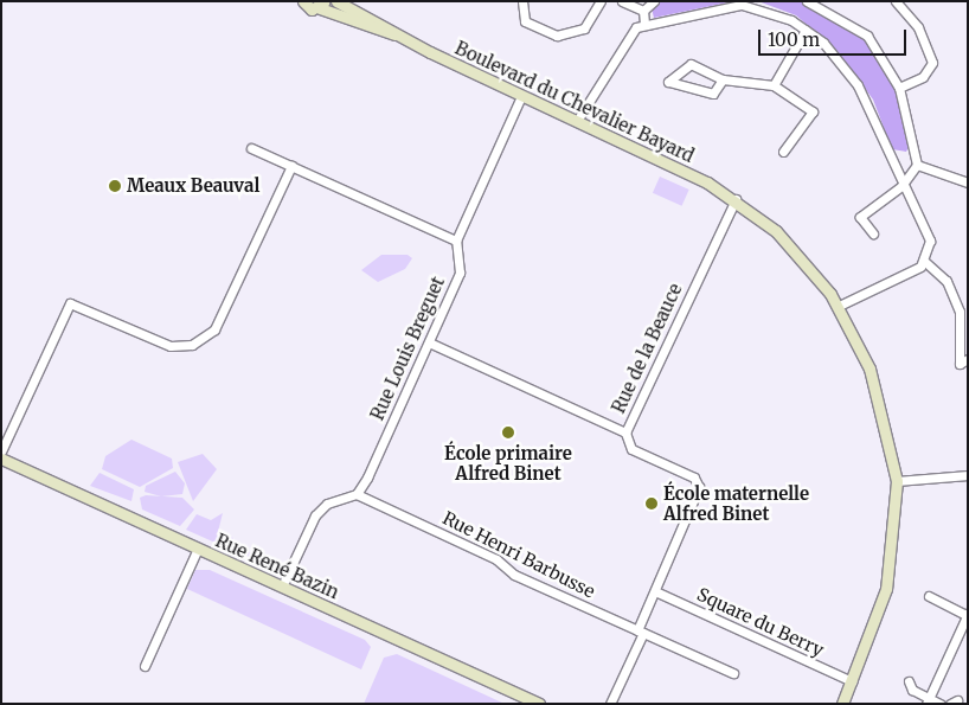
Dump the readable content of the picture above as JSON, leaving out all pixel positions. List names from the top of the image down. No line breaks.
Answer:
{"streets":{"street":["Boulevard du Chevalier Bayard","Rue Louis Breguet","Rue de la Beauce","Rue Henri Barbusse","Rue René Bazin","Square du Berry"]},"crossings":[["Boulevard du Chevalier Bayard","Rue de la Beauce"],["Boulevard du Chevalier Bayard","Square du Berry"],["Rue Louis Breguet","Rue Henri Barbusse"],["Rue de la Beauce","Square du Berry"]],"places":["Meaux Beauval","École primaire Alfred Binet","École maternelle Alfred Binet"],"scale_bar":"100 m"}
